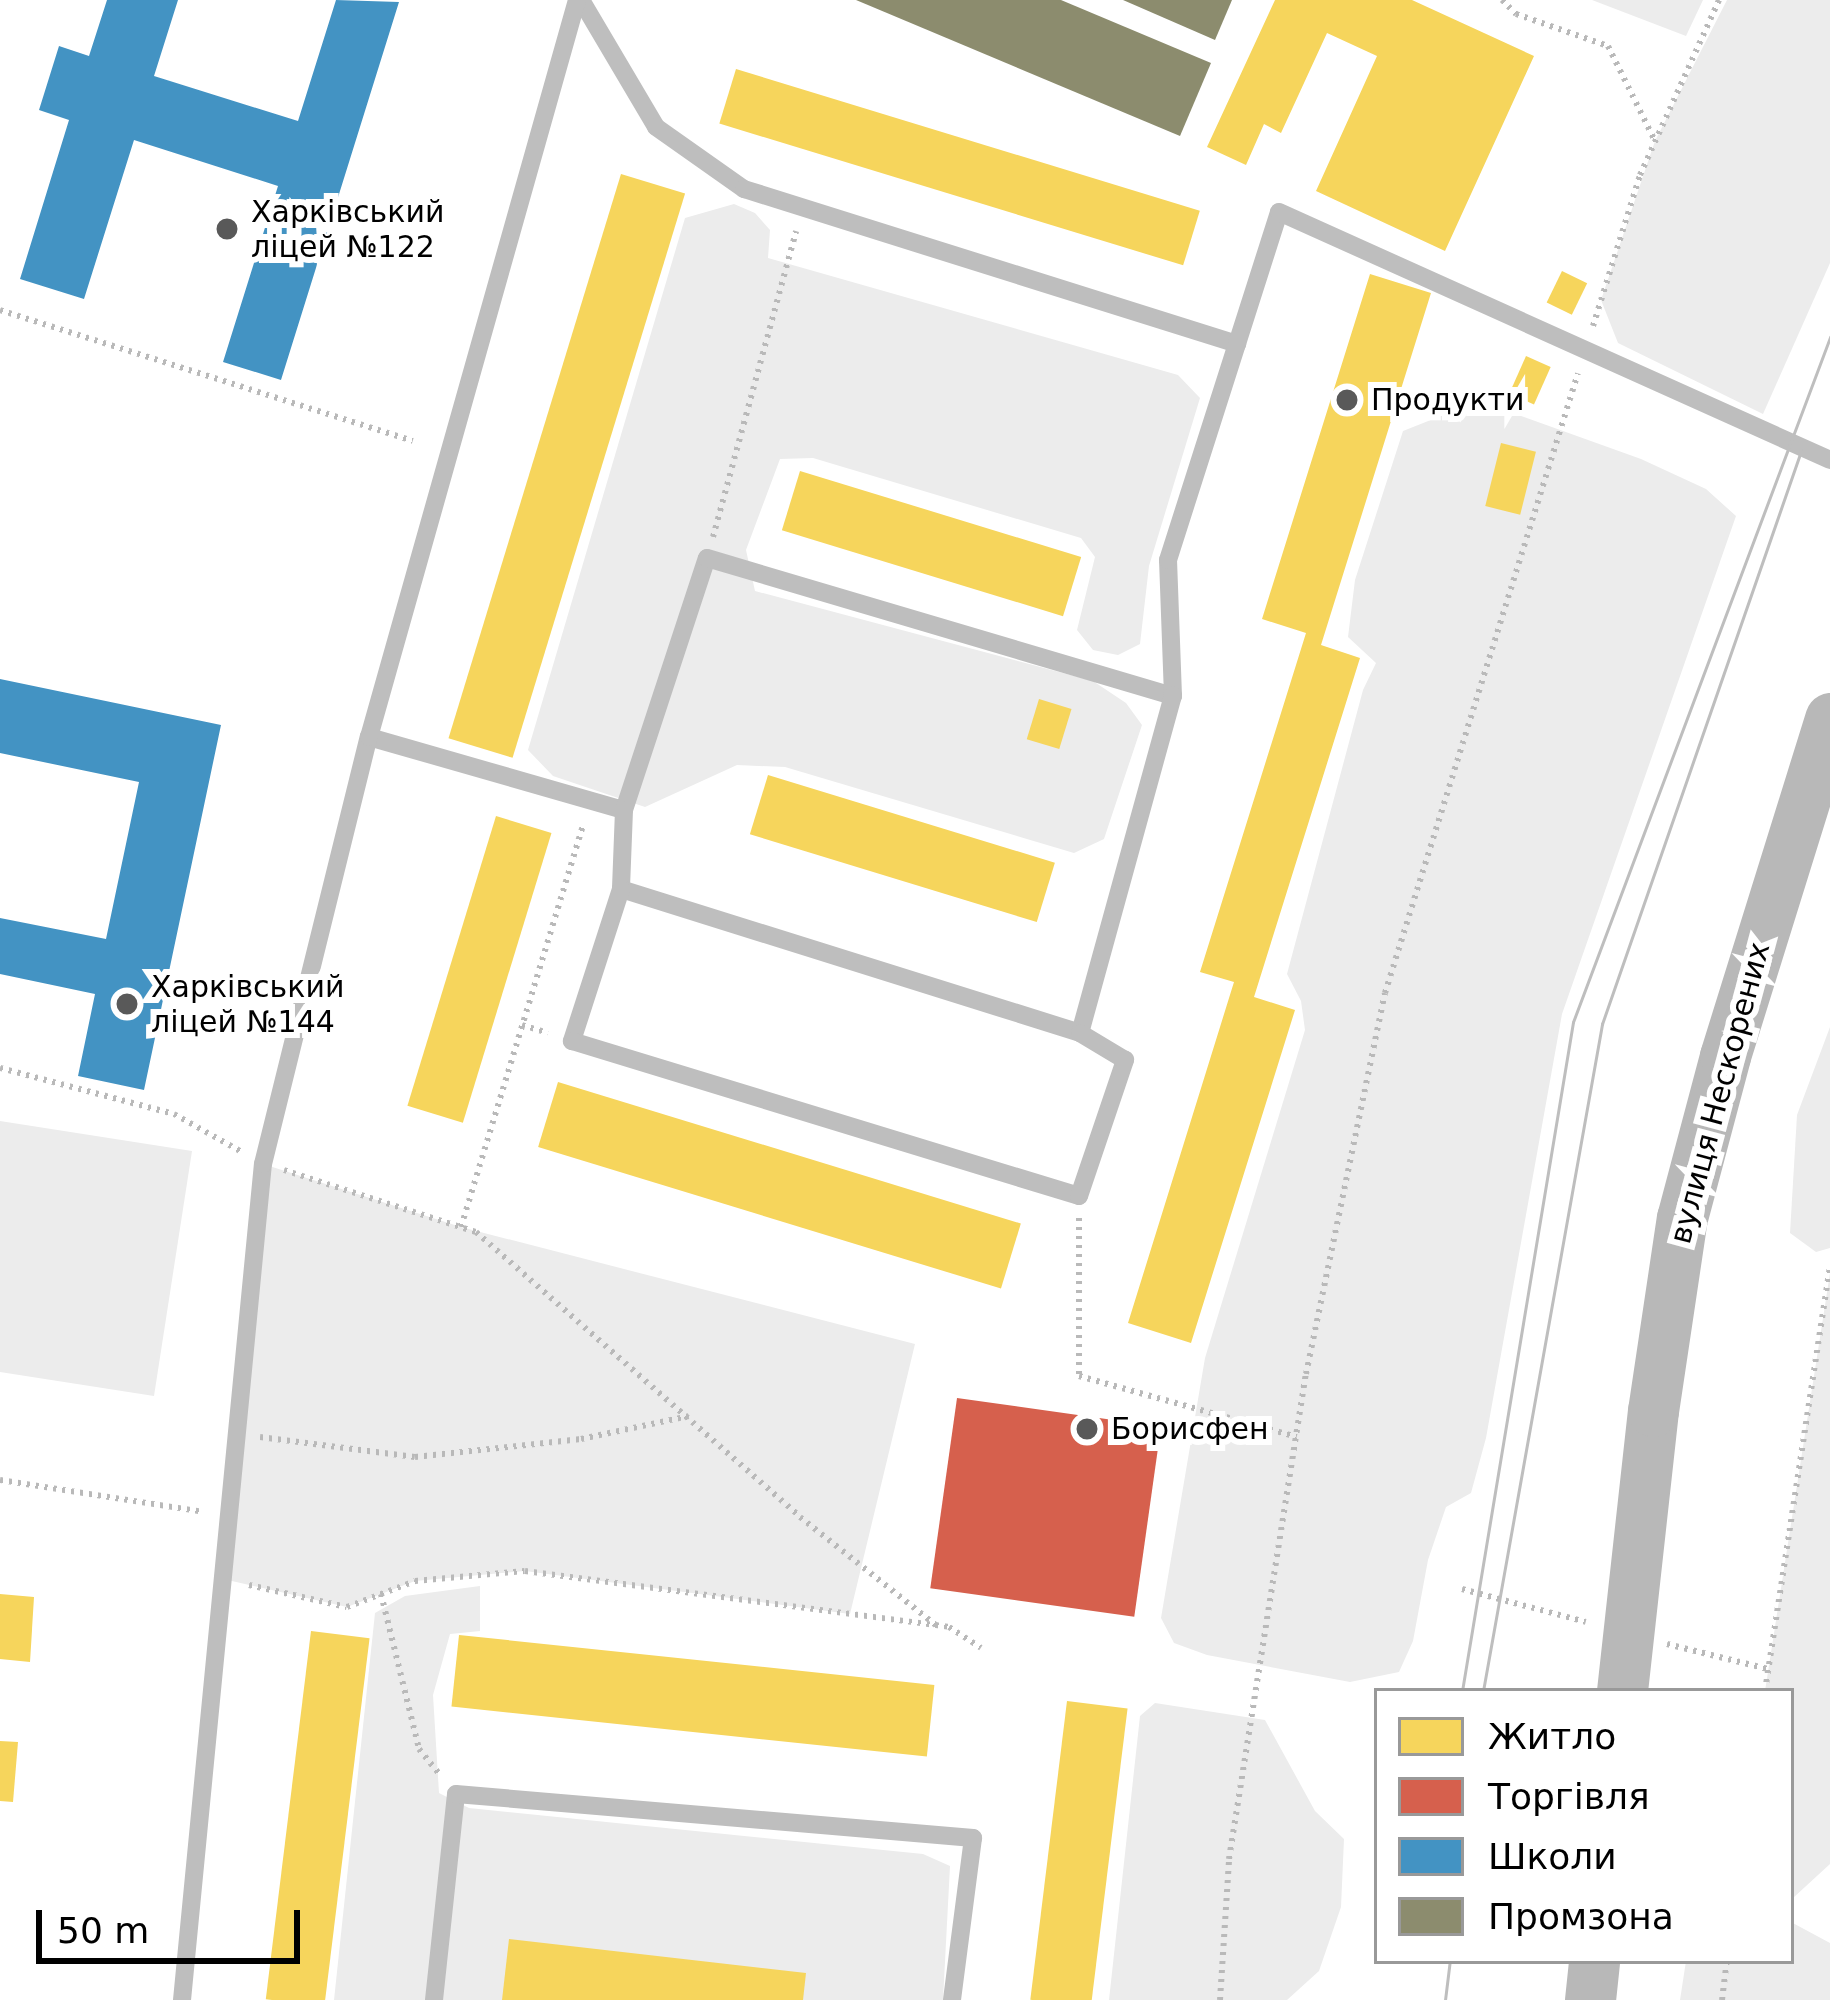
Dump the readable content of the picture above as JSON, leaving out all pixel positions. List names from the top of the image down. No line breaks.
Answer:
{"streets":{"main road":["вулиця Нескорених"]},"places":["Харківський ліцей №122","Продукти","Харківський ліцей №144","Борисфен"],"legend":["Житло","Торгівля","Школи","Промзона"],"scale_bar":"50 m"}
